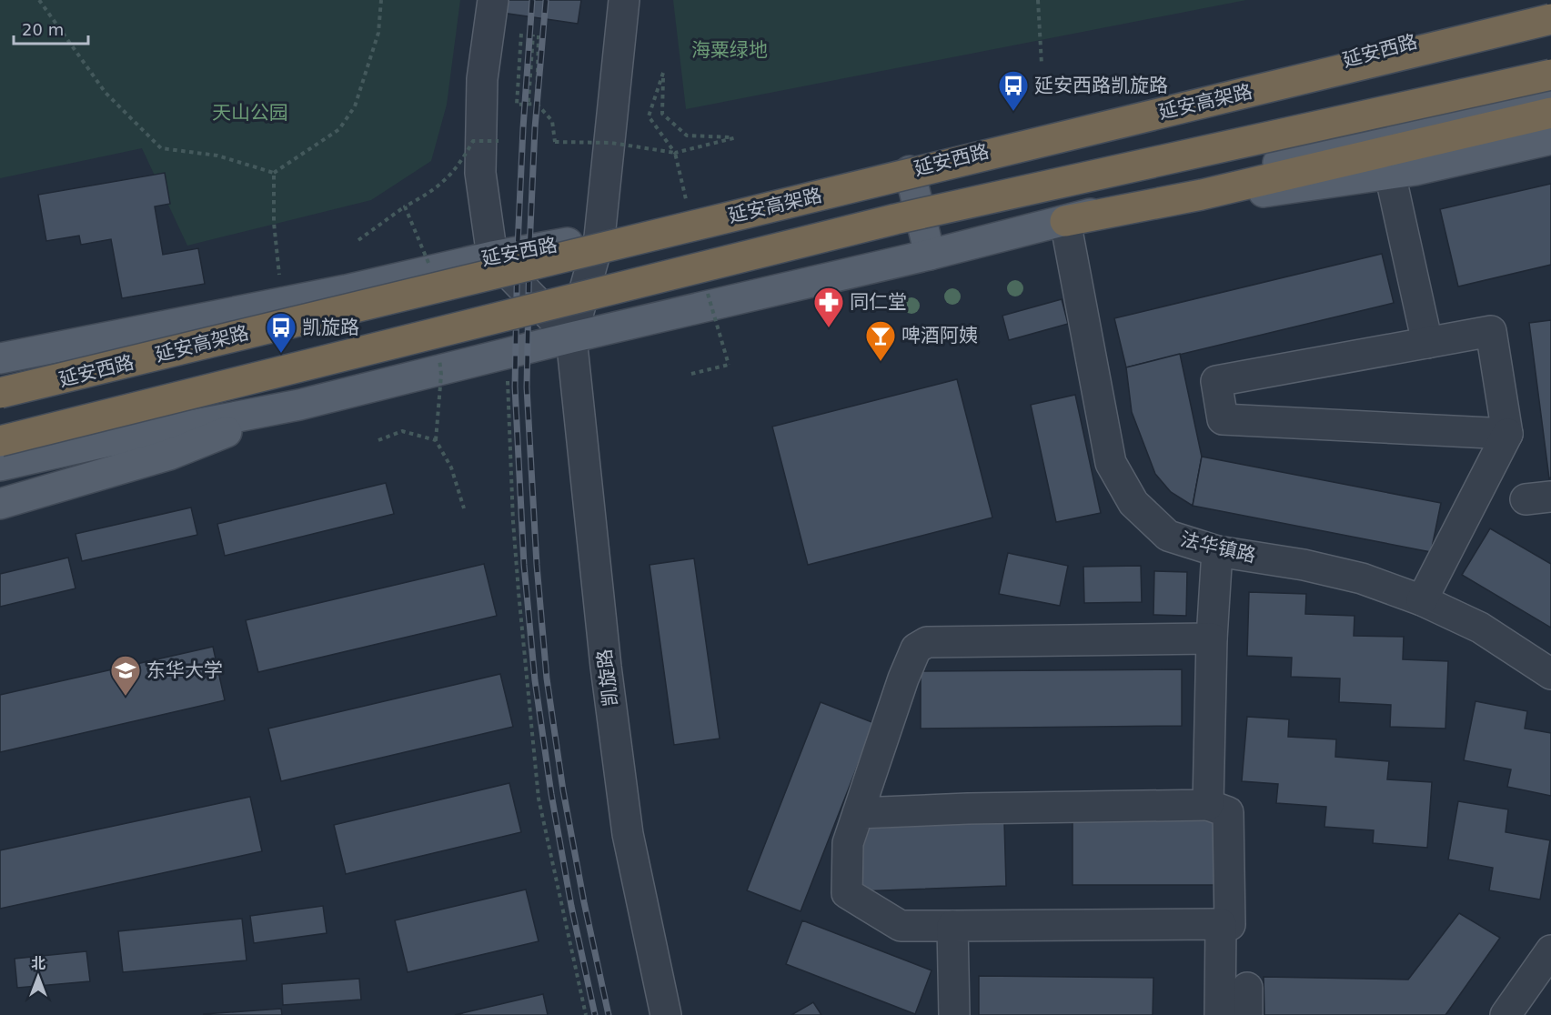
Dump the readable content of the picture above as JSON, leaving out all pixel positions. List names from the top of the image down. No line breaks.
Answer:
{"streets":{"highway":["延安高架路"],"main road":["延安西路"],"street":["法华镇路","凯旋路"]},"crossings":[["延安西路","延安高架路"],["延安西路","凯旋路"]],"parks":["海粟绿地","天山公园"],"places":{"bus stop":["延安西路凯旋路","凯旋路"],"pharmacy":["同仁堂"],"bar":["啤酒阿姨"],"school or university":["东华大学"]},"scale_bar":"20 m","north":"top"}
